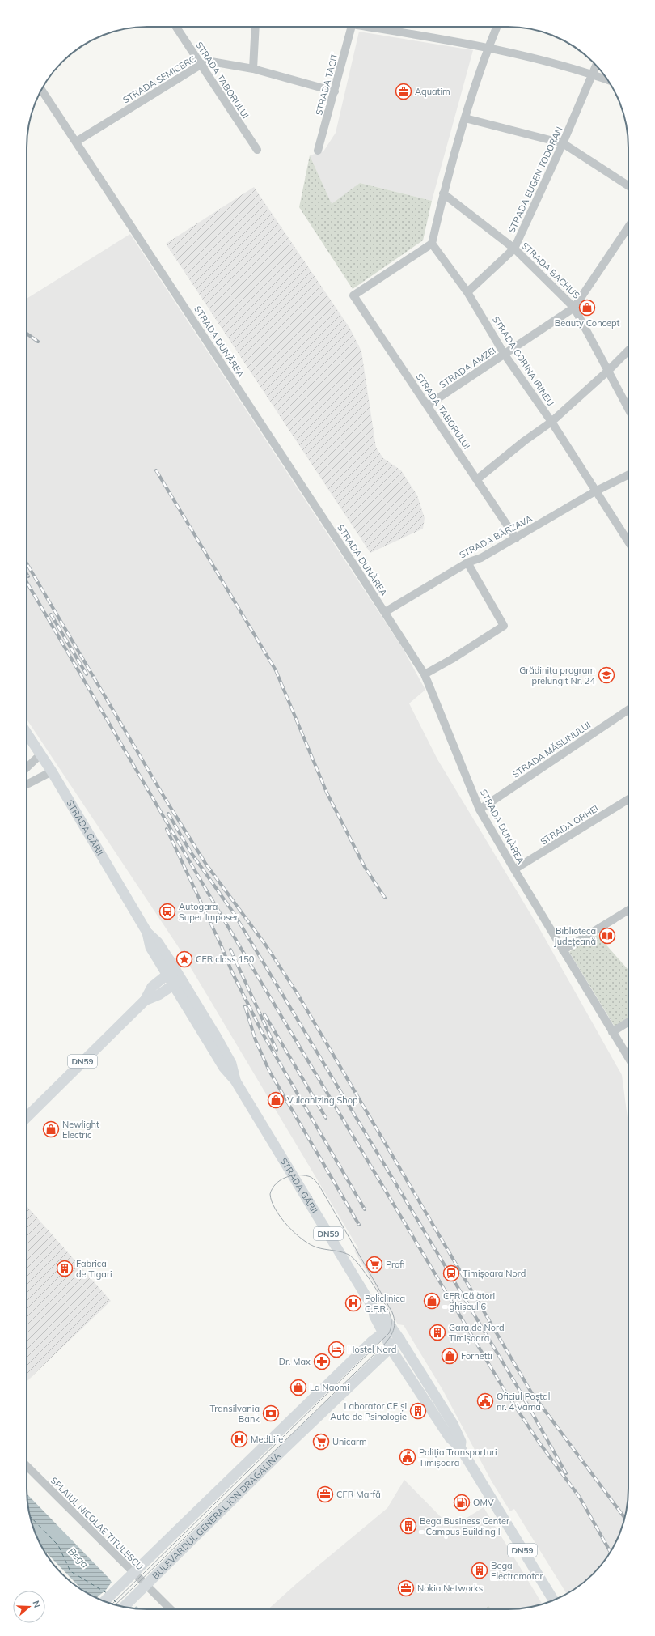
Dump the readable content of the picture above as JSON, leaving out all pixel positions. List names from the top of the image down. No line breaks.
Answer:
{"streets":{"main road":["STRADA GĂRII","DN59","BULEVARDUL GENERAL ION DRAGALINA"],"street":["STRADA SEMICERC","STRADA TABORULUI","STRADA TACIT","STRADA EUGEN TODORAN","STRADA BACHUS","STRADA DUNĂREA","STRADA CORINA IRINEU","STRADA AMZEI","STRADA BÂRZAVA","STRADA MĂSLINULUI","STRADA ORHEI","SPLAIUL NICOLAE TITULESCU"]},"crossings":[["STRADA SEMICERC","STRADA TABORULUI"],["STRADA SEMICERC","STRADA TACIT"],["STRADA SEMICERC","STRADA DUNĂREA"],["STRADA TABORULUI","STRADA CORINA IRINEU"],["STRADA TABORULUI","STRADA AMZEI"],["STRADA TABORULUI","STRADA BÂRZAVA"],["STRADA EUGEN TODORAN","STRADA BACHUS"],["STRADA EUGEN TODORAN","STRADA CORINA IRINEU"],["STRADA BACHUS","STRADA AMZEI"],["STRADA DUNĂREA","STRADA BÂRZAVA"],["STRADA DUNĂREA","STRADA MĂSLINULUI"],["STRADA DUNĂREA","STRADA ORHEI"],["STRADA CORINA IRINEU","STRADA AMZEI"],["STRADA CORINA IRINEU","STRADA BÂRZAVA"],["STRADA GĂRII","DN59"],["STRADA GĂRII","BULEVARDUL GENERAL ION DRAGALINA"],["DN59","BULEVARDUL GENERAL ION DRAGALINA"],["BULEVARDUL GENERAL ION DRAGALINA","SPLAIUL NICOLAE TITULESCU"]],"water":["Bega"],"places":{"office":["Aquatim","CFR Marfă","Nokia Networks"],"shop":["Beauty Concept","Vulcanizing Shop","Newlight Electric","CFR Călători - ghișeul 6","Fornetti","La Naomi"],"school or university":["Grădinița program prelungit Nr. 24"],"bus stop":["Autogara Super Imposer"],"library":["Biblioteca Județeană"],"place":["CFR class 150"],"supermarket":["Profi","Unicarm"],"building":["Fabrica de Tigari","Gara de Nord Timișoara","Laborator CF și Auto de Psihologie","Bega Business Center - Campus Building I","Bega Electromotor"],"station":["Timișoara Nord"],"hospital":["Policlinica C.F.R.","MedLife"],"hotel":["Hostel Nord"],"pharmacy":["Dr. Max"],"public building":["Oficiul Poștal nr. 4 Vama","Poliția Transporturi Timișoara"],"bank":["Transilvania Bank"],"fuel station":["OMV"]},"north":"right"}
